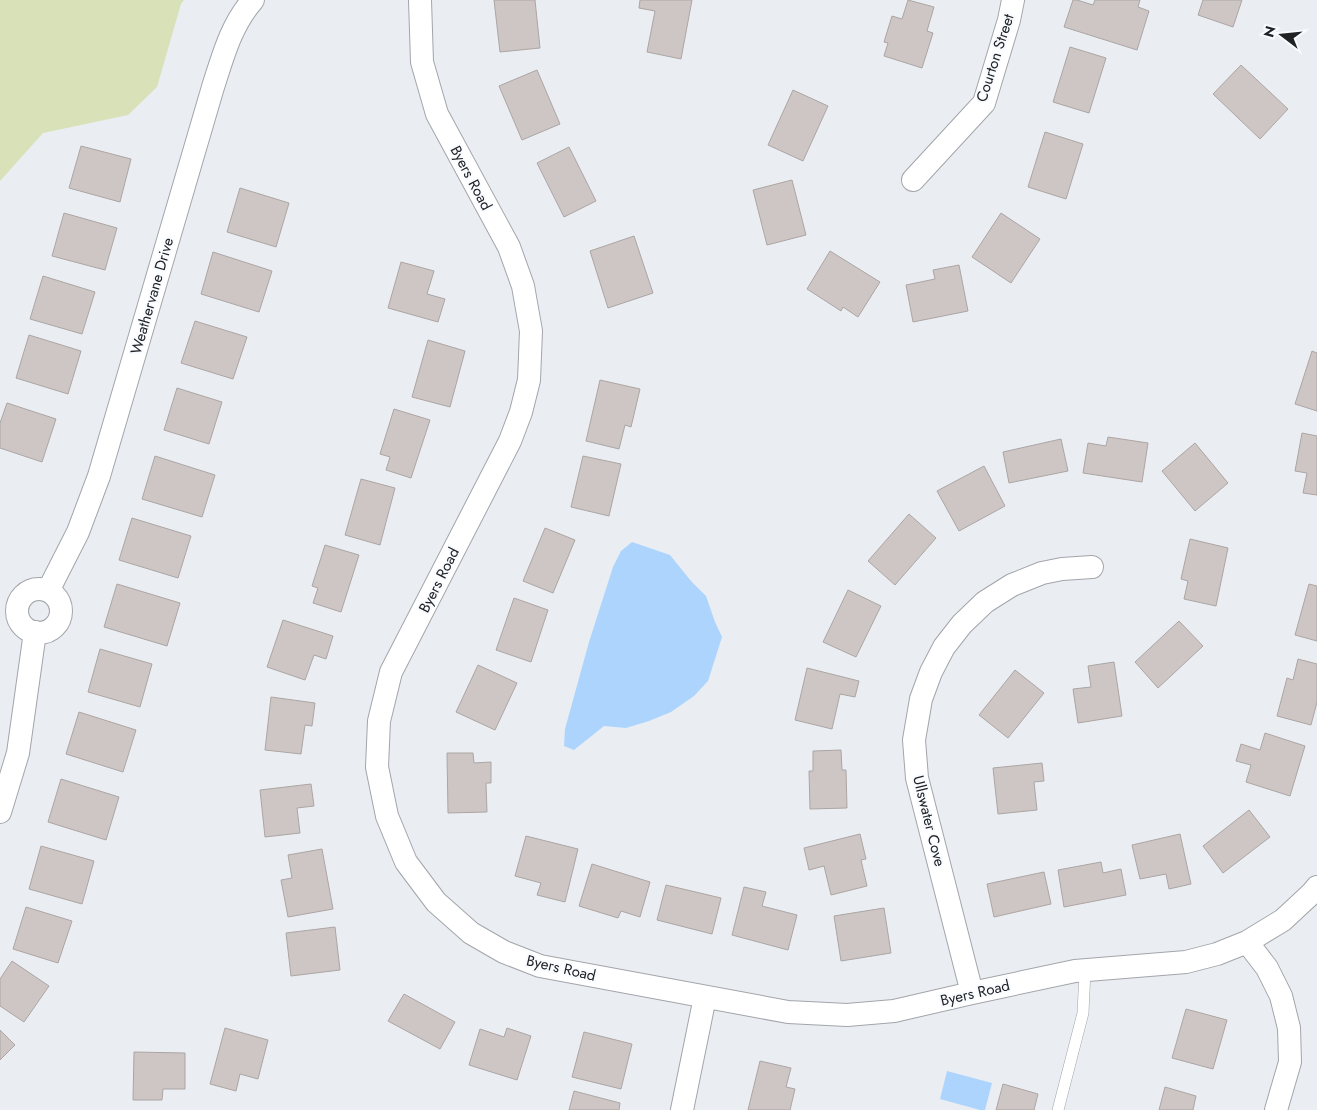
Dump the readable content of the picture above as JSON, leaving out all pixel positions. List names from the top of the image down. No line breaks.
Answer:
{"streets":{"street":["Courton Street","Byers Road","Weathervane Drive","Ullswater Cove"]},"crossings":[["Byers Road","Ullswater Cove"]],"north":"left"}
